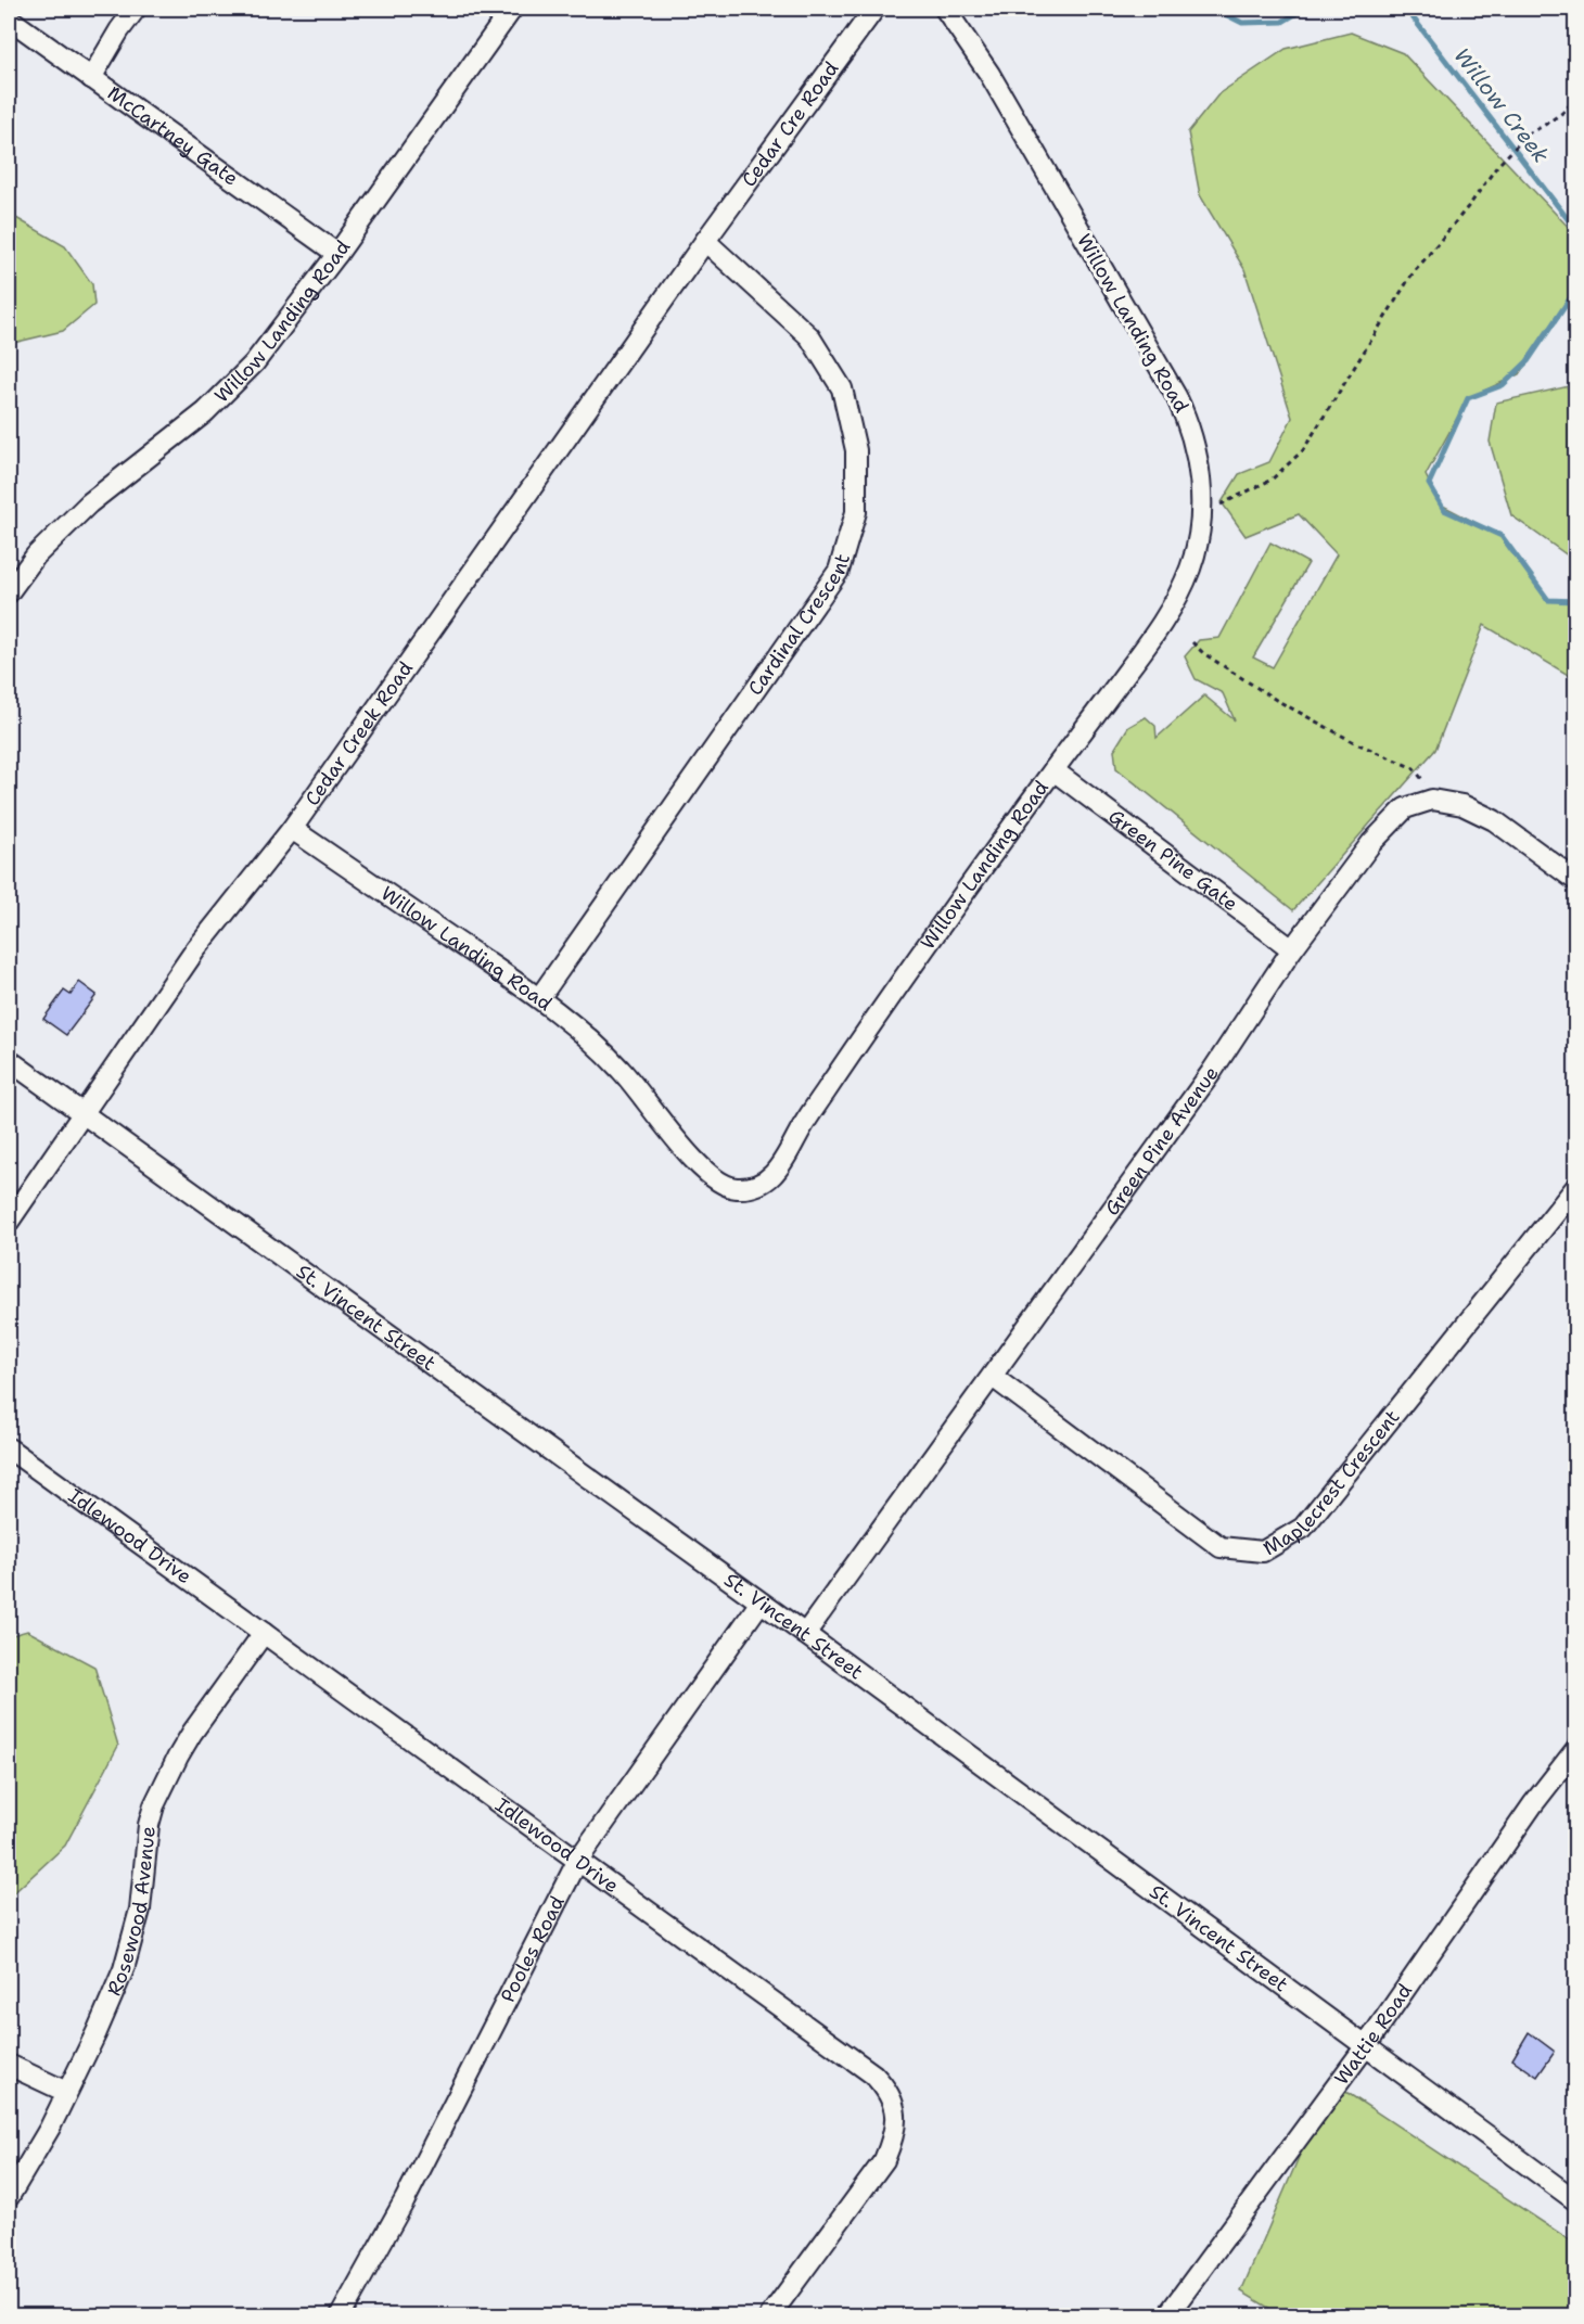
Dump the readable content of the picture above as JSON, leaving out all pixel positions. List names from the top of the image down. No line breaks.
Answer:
{"streets":{"street":["Cedar Cre Road","McCartney Gate","Willow Landing Road","Cardinal Crescent","Cedar Creek Road","Green Pine Gate","Green Pine Avenue","St. Vincent Street","Maplecrest Crescent","Idlewood Drive","Rosewood Avenue","Pooles Road","Wattie Road"]},"crossings":[["Cedar Cre Road","Cardinal Crescent"],["Cedar Cre Road","Cedar Creek Road"],["McCartney Gate","Willow Landing Road"],["Willow Landing Road","Cardinal Crescent"],["Willow Landing Road","Cedar Creek Road"],["Willow Landing Road","Green Pine Gate"],["Cardinal Crescent","Cedar Creek Road"],["Cedar Creek Road","St. Vincent Street"],["Green Pine Gate","Green Pine Avenue"],["Green Pine Avenue","St. Vincent Street"],["Green Pine Avenue","Maplecrest Crescent"],["St. Vincent Street","Pooles Road"],["St. Vincent Street","Wattie Road"],["Idlewood Drive","Rosewood Avenue"],["Idlewood Drive","Pooles Road"]],"water":["Willow Creek"]}
